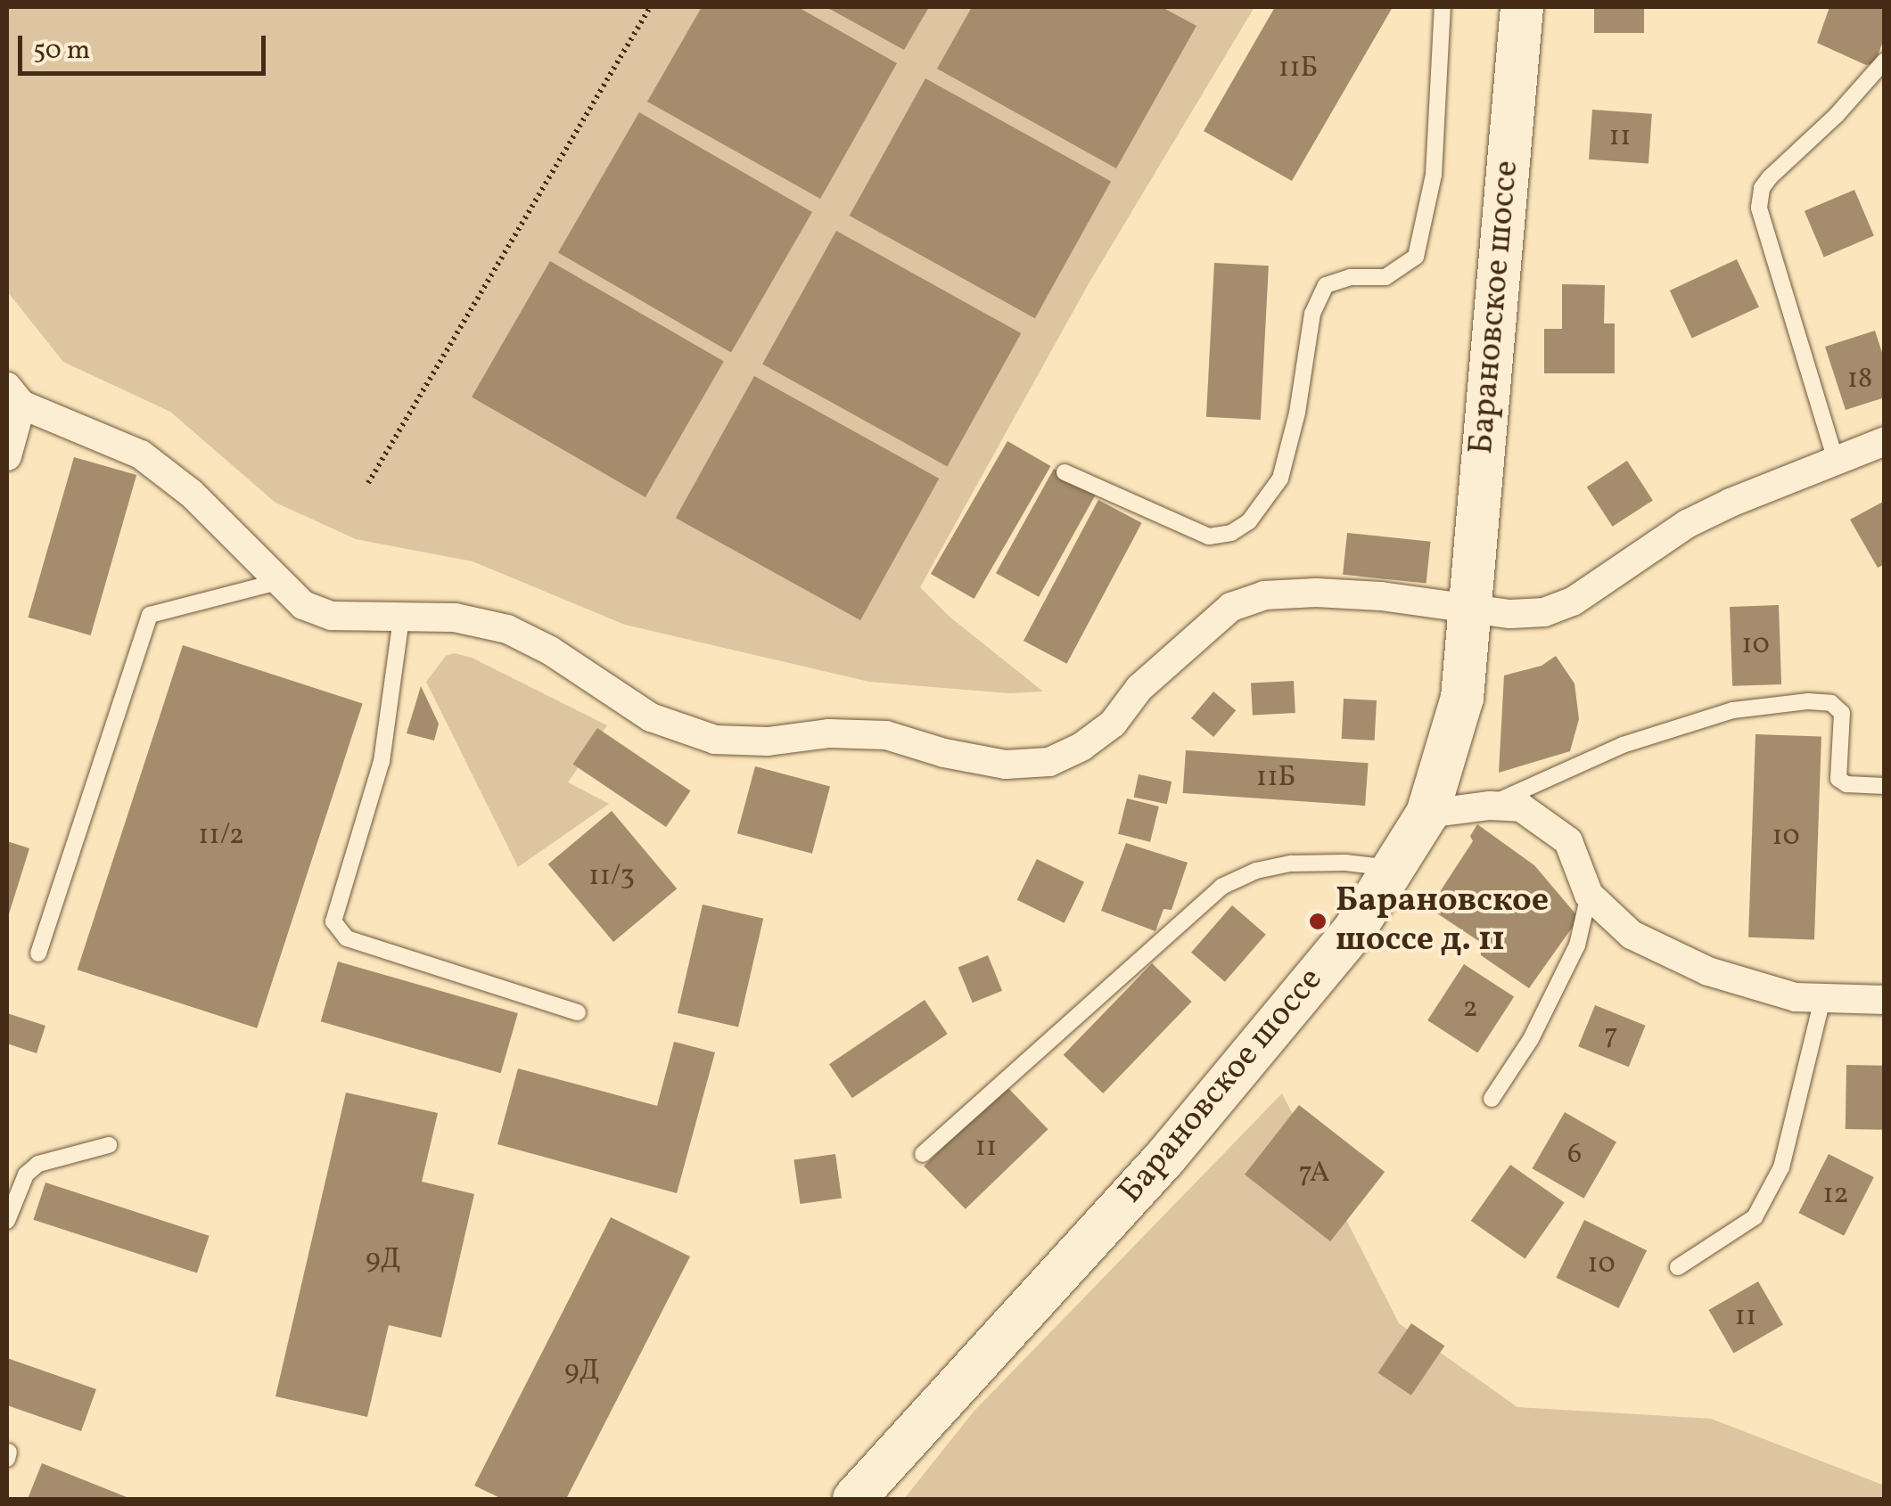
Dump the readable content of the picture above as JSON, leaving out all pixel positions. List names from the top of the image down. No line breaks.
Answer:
{"streets":{"main road":["Барановское шоссе"]},"places":["Барановское шоссе д. 11"],"house_numbers":["11Б","11","18","10","11Б","11/2","10","11/3","2","7","11","6","7А","12","9Д","10","11","9Д"],"scale_bar":"50 m"}
